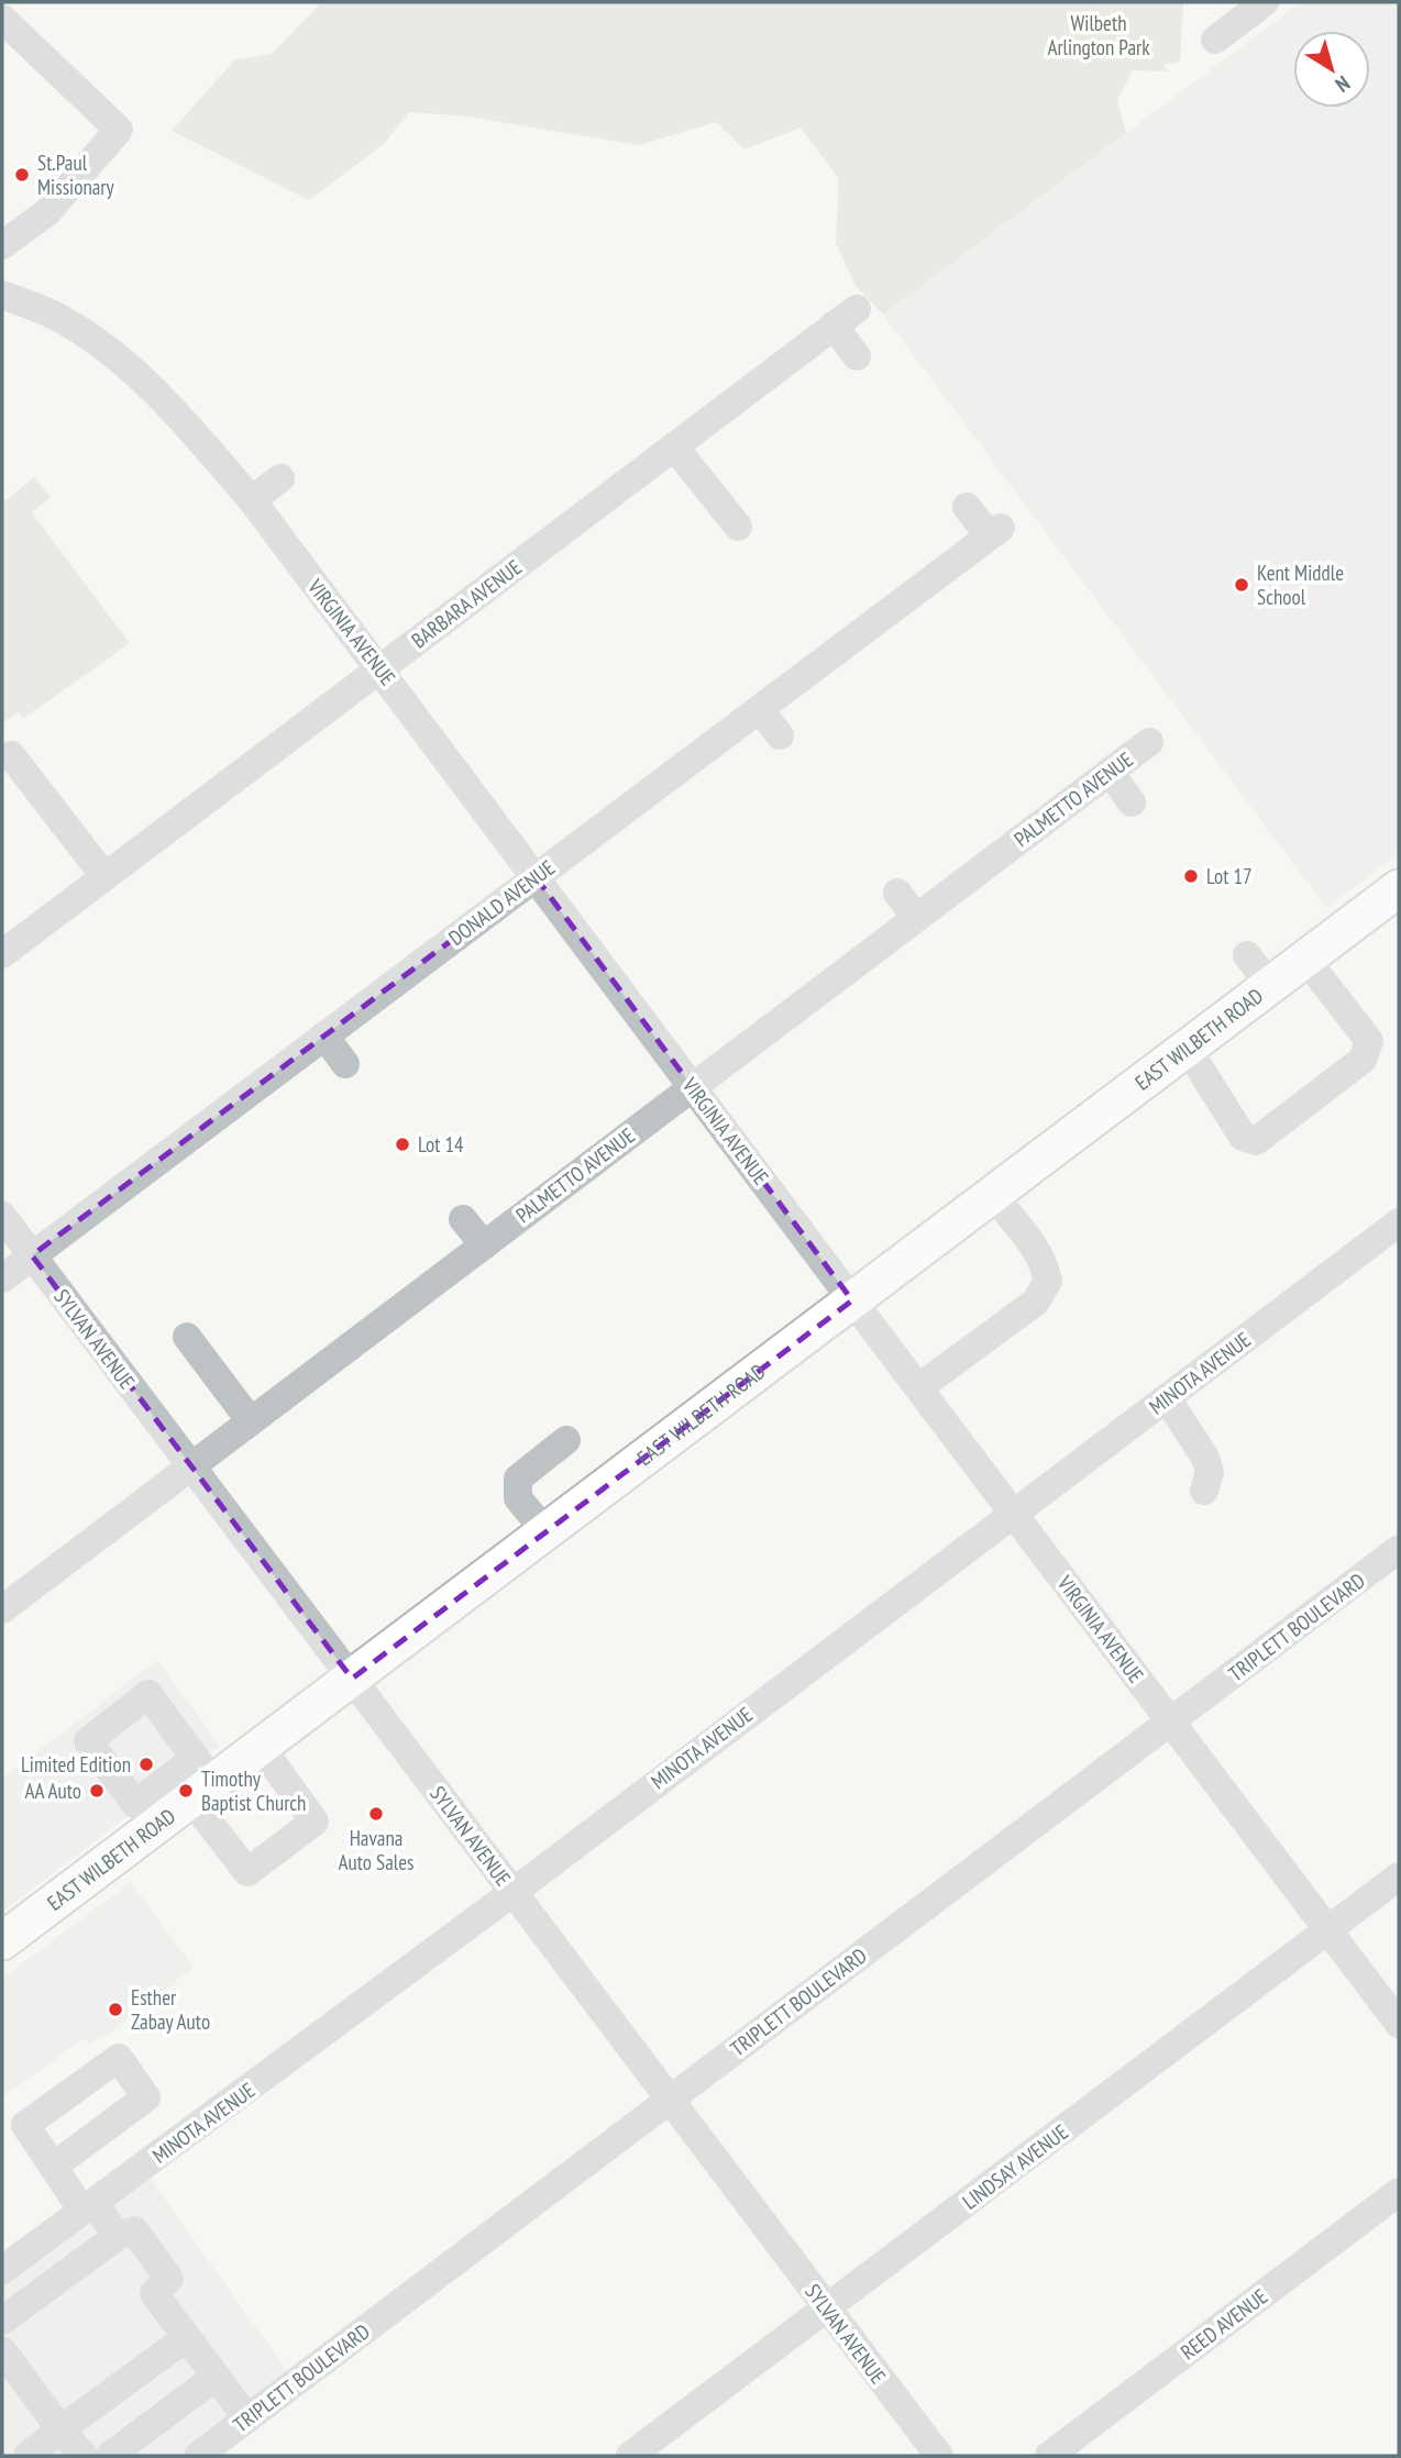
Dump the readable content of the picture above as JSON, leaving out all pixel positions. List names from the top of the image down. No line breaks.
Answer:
{"streets":{"main road":["EAST WILBETH ROAD"],"street":["BARBARA AVENUE","VIRGINIA AVENUE","PALMETTO AVENUE","DONALD AVENUE","SYLVAN AVENUE","MINOTA AVENUE","TRIPLETT BOULEVARD","LINDSAY AVENUE","REED AVENUE"]},"crossings":[["BARBARA AVENUE","VIRGINIA AVENUE"],["VIRGINIA AVENUE","PALMETTO AVENUE"],["VIRGINIA AVENUE","DONALD AVENUE"],["VIRGINIA AVENUE","EAST WILBETH ROAD"],["VIRGINIA AVENUE","MINOTA AVENUE"],["VIRGINIA AVENUE","TRIPLETT BOULEVARD"],["VIRGINIA AVENUE","LINDSAY AVENUE"],["PALMETTO AVENUE","SYLVAN AVENUE"],["DONALD AVENUE","SYLVAN AVENUE"],["EAST WILBETH ROAD","SYLVAN AVENUE"],["SYLVAN AVENUE","MINOTA AVENUE"],["SYLVAN AVENUE","TRIPLETT BOULEVARD"],["SYLVAN AVENUE","LINDSAY AVENUE"]],"parks":["Wilbeth Arlington Park"],"places":["St.Paul Missionary","Kent Middle School","Lot 17","Lot 14","Limited Edition","AA Auto","Timothy Baptist Church","Havana Auto Sales","Esther Zabay Auto"],"north":"bottom right"}
